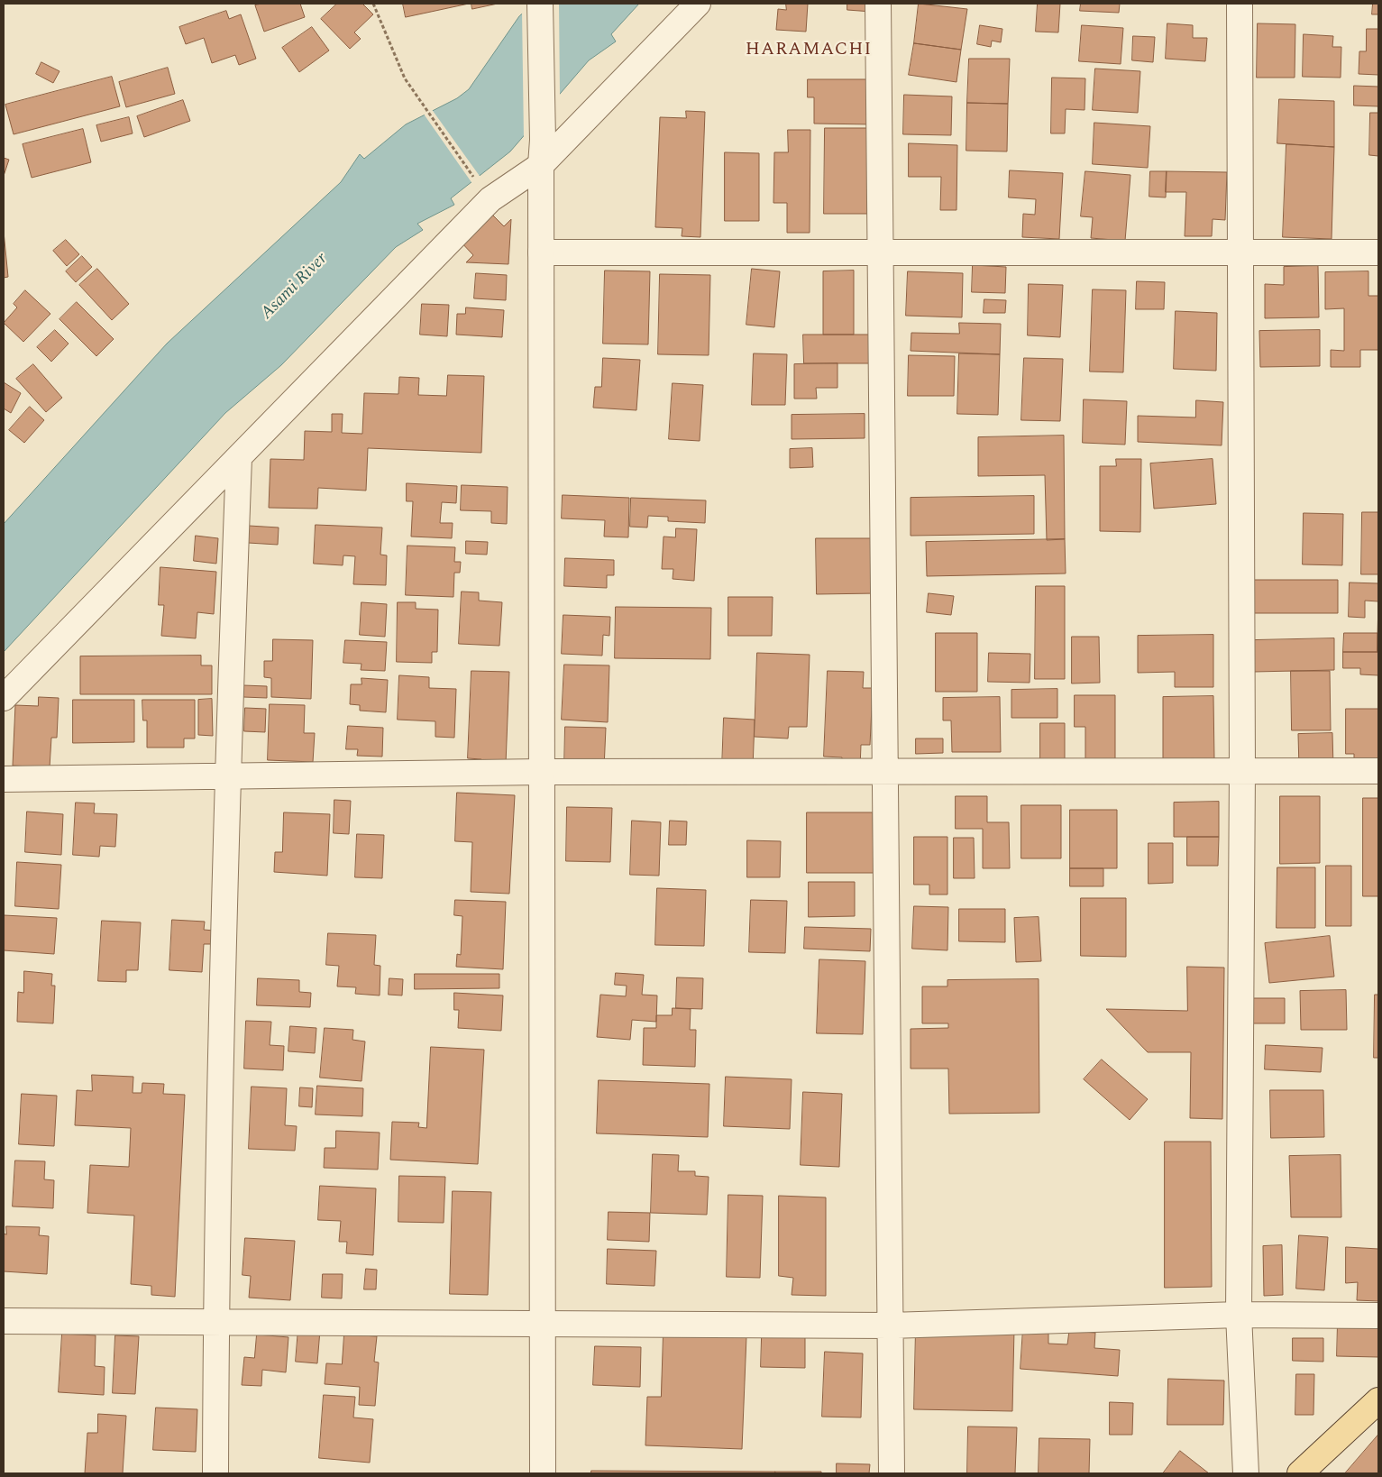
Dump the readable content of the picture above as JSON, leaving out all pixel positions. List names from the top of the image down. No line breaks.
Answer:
{"districts":["HARAMACHI"],"water":["Asami River"]}
